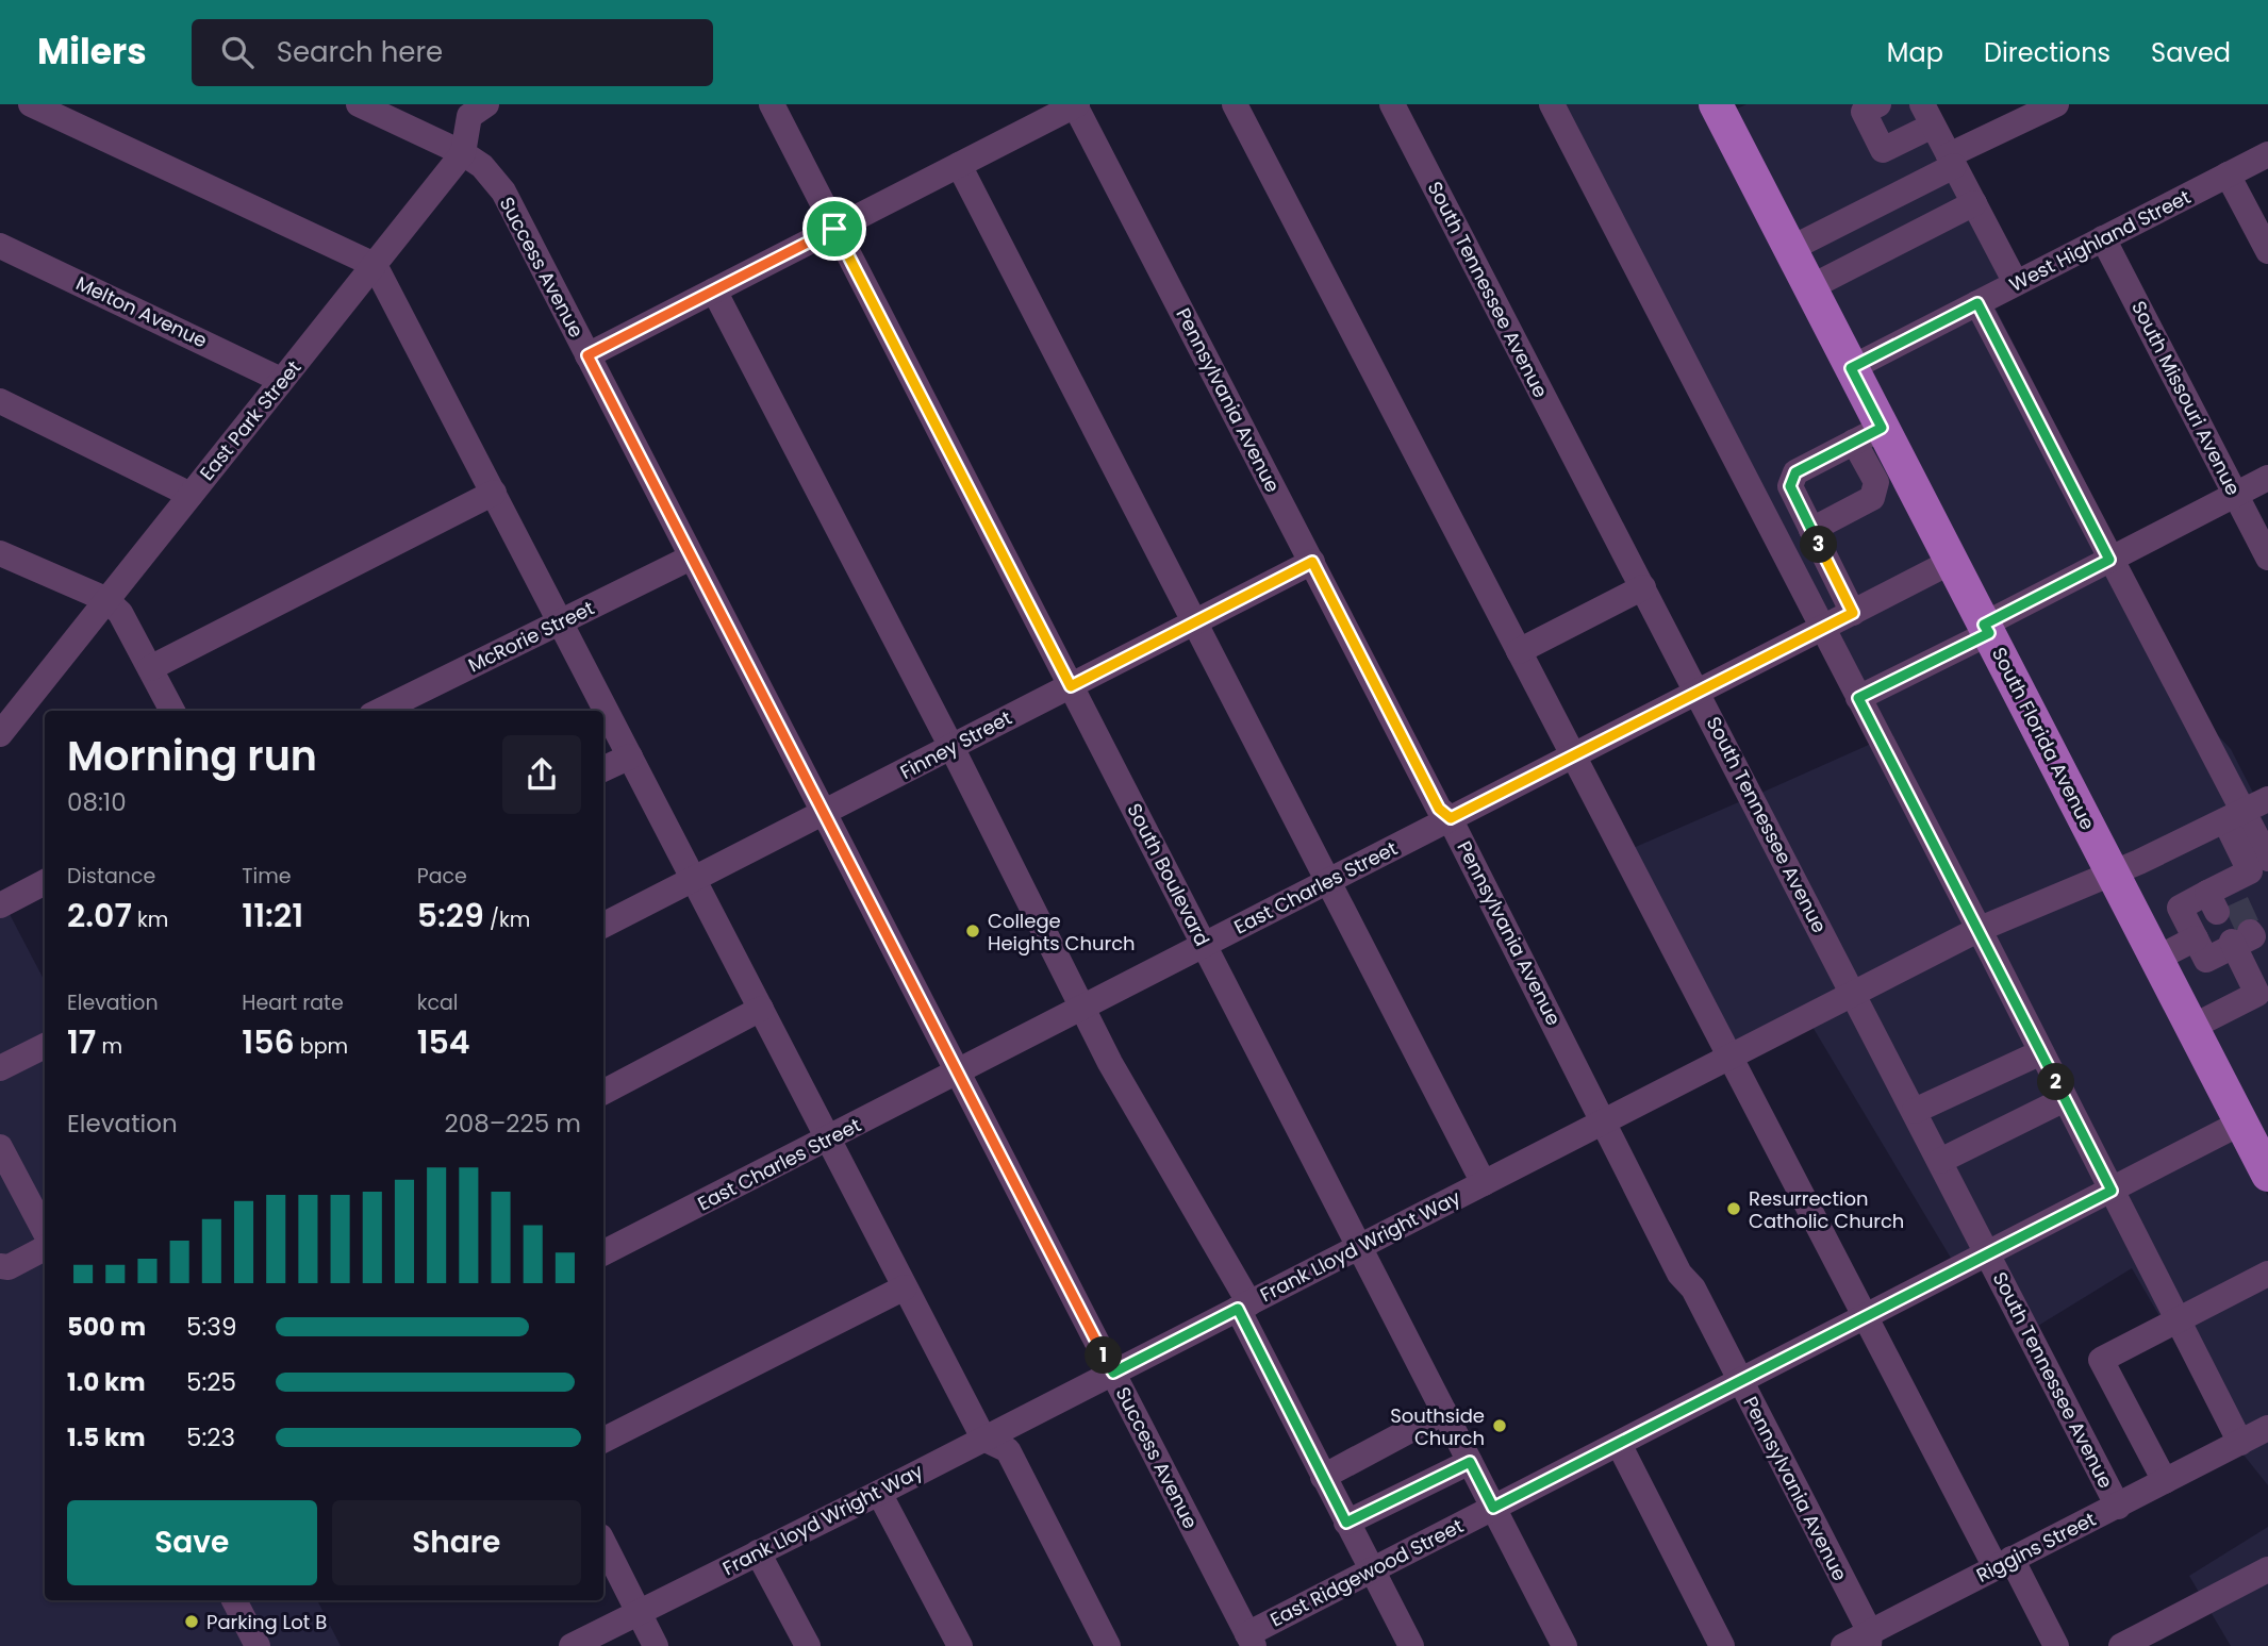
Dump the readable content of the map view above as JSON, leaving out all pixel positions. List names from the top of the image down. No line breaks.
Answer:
{"streets":{"main road":["South Florida Avenue"],"street":["West Highland Street","Success Avenue","South Tennessee Avenue","Melton Avenue","South Missouri Avenue","Pennsylvania Avenue","East Park Street","McRorie Street","Finney Street","South Boulevard","East Charles Street","Frank Lloyd Wright Way","Riggins Street","East Ridgewood Street"]},"crossings":[["West Highland Street","South Missouri Avenue"],["West Highland Street","South Florida Avenue"],["Success Avenue","East Park Street"],["Success Avenue","McRorie Street"],["Success Avenue","Finney Street"],["Success Avenue","East Charles Street"],["Success Avenue","Frank Lloyd Wright Way"],["Success Avenue","East Ridgewood Street"],["South Tennessee Avenue","East Charles Street"],["South Tennessee Avenue","Frank Lloyd Wright Way"],["South Tennessee Avenue","Riggins Street"],["South Tennessee Avenue","East Ridgewood Street"],["Melton Avenue","East Park Street"],["Pennsylvania Avenue","Finney Street"],["Pennsylvania Avenue","East Charles Street"],["Pennsylvania Avenue","Frank Lloyd Wright Way"],["Pennsylvania Avenue","Riggins Street"],["Pennsylvania Avenue","East Ridgewood Street"],["South Florida Avenue","East Charles Street"],["South Florida Avenue","Frank Lloyd Wright Way"],["South Florida Avenue","East Ridgewood Street"],["Finney Street","South Boulevard"],["South Boulevard","East Charles Street"],["South Boulevard","Frank Lloyd Wright Way"],["South Boulevard","East Ridgewood Street"]],"places":["College Heights Church","Resurrection Catholic Church","Southside Church","Parking Lot B"],"page":{"header":"Milers","search":"Search here","nav":["Map","Directions","Saved"],"pins":["3","2","1"],"heading":["Morning run","08:10"],"stats":[["Distance","2.07 km"],["Time","11:21"],["Pace","5:29 /km"],["Elevation","17 m"],["Heart rate","156 bpm"],["kcal","154"]],"chart":["Elevation","208–225 m"],"list":[{"name":"500 m","note":"5:39"},{"name":"1.0 km","note":"5:25"},{"name":"1.5 km","note":"5:23"}],"buttons":["Save","Share"]}}
